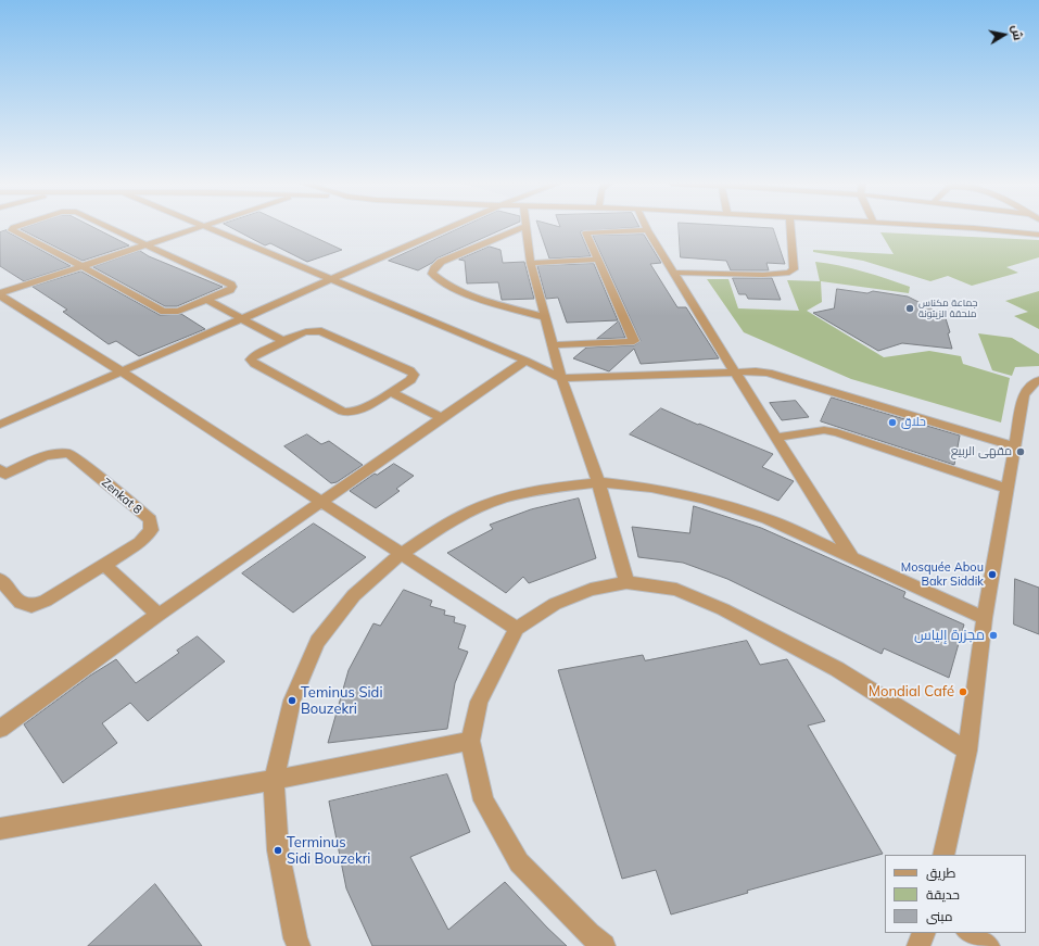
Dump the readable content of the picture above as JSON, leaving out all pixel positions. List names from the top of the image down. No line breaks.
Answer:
{"streets":{"street":["Zenkat 8"]},"places":["جماعة مكناس ملحقة الزيتونة","حلاق","مقهى الربيع","Mosquée Abou Bakr Siddik","مجزرة إلياس","Mondial Café","Teminus Sidi Bouzekri","Terminus Sidi Bouzekri"],"legend":["طريق","حديقة","مبنى"],"north":"right"}
